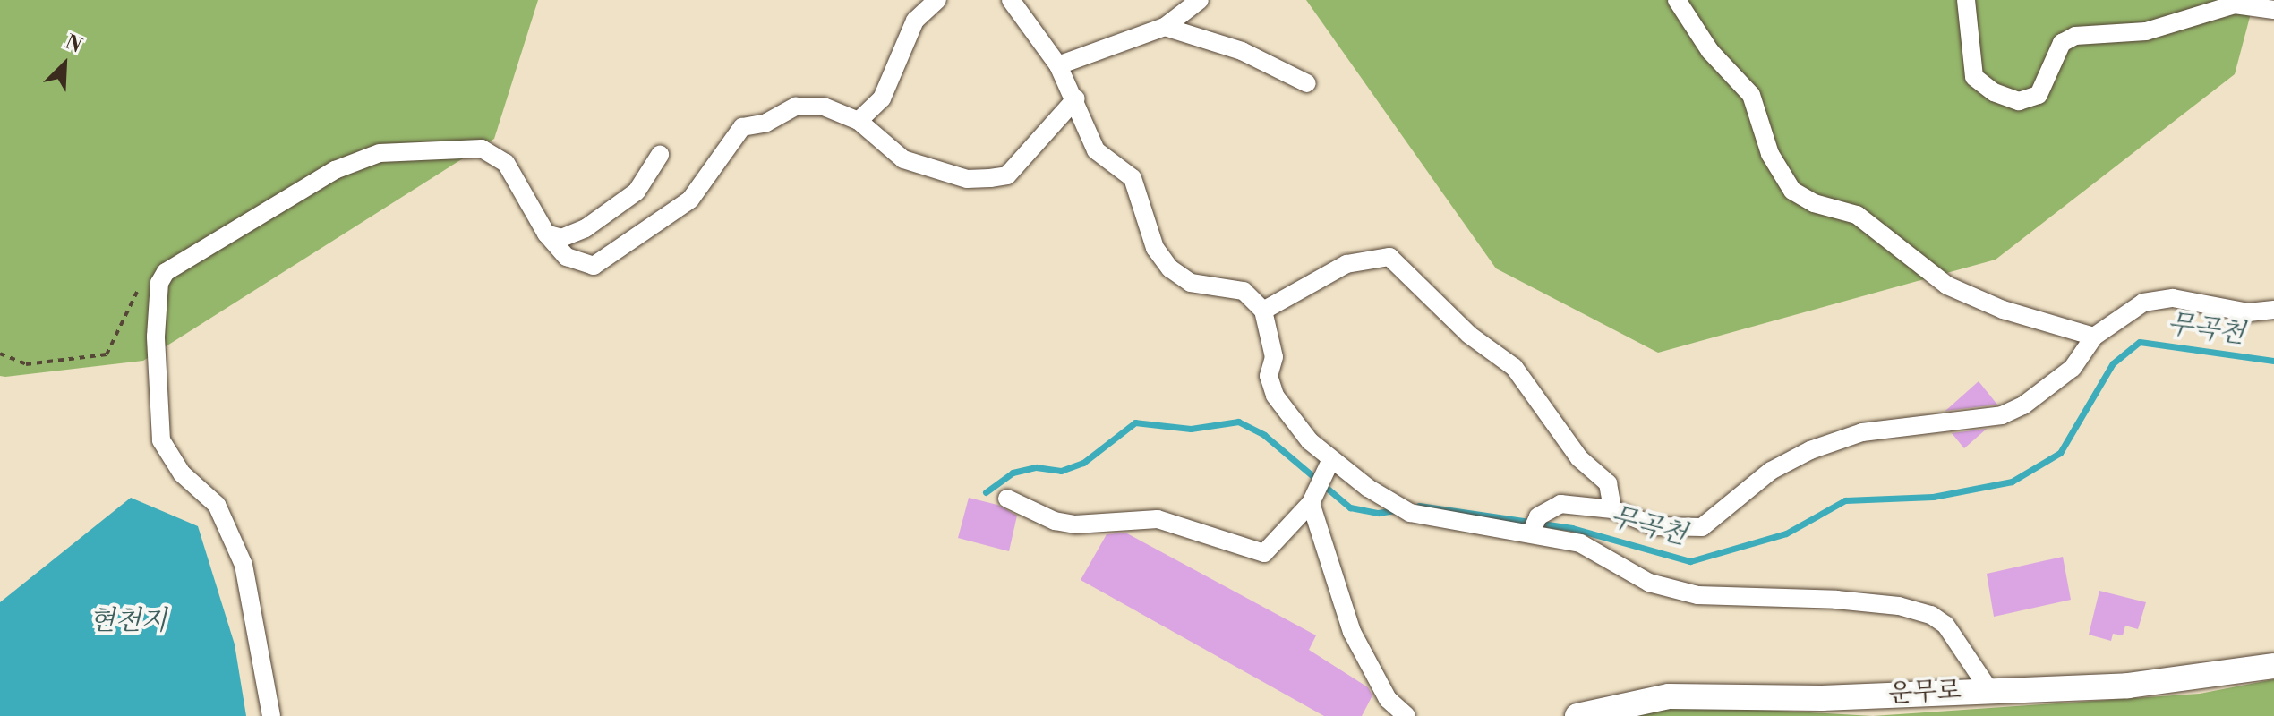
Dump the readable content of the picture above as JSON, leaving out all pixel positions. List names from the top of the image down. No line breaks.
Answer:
{"streets":{"street":["운무로"]},"water":["무곡천","현천지"],"north":"top right"}
